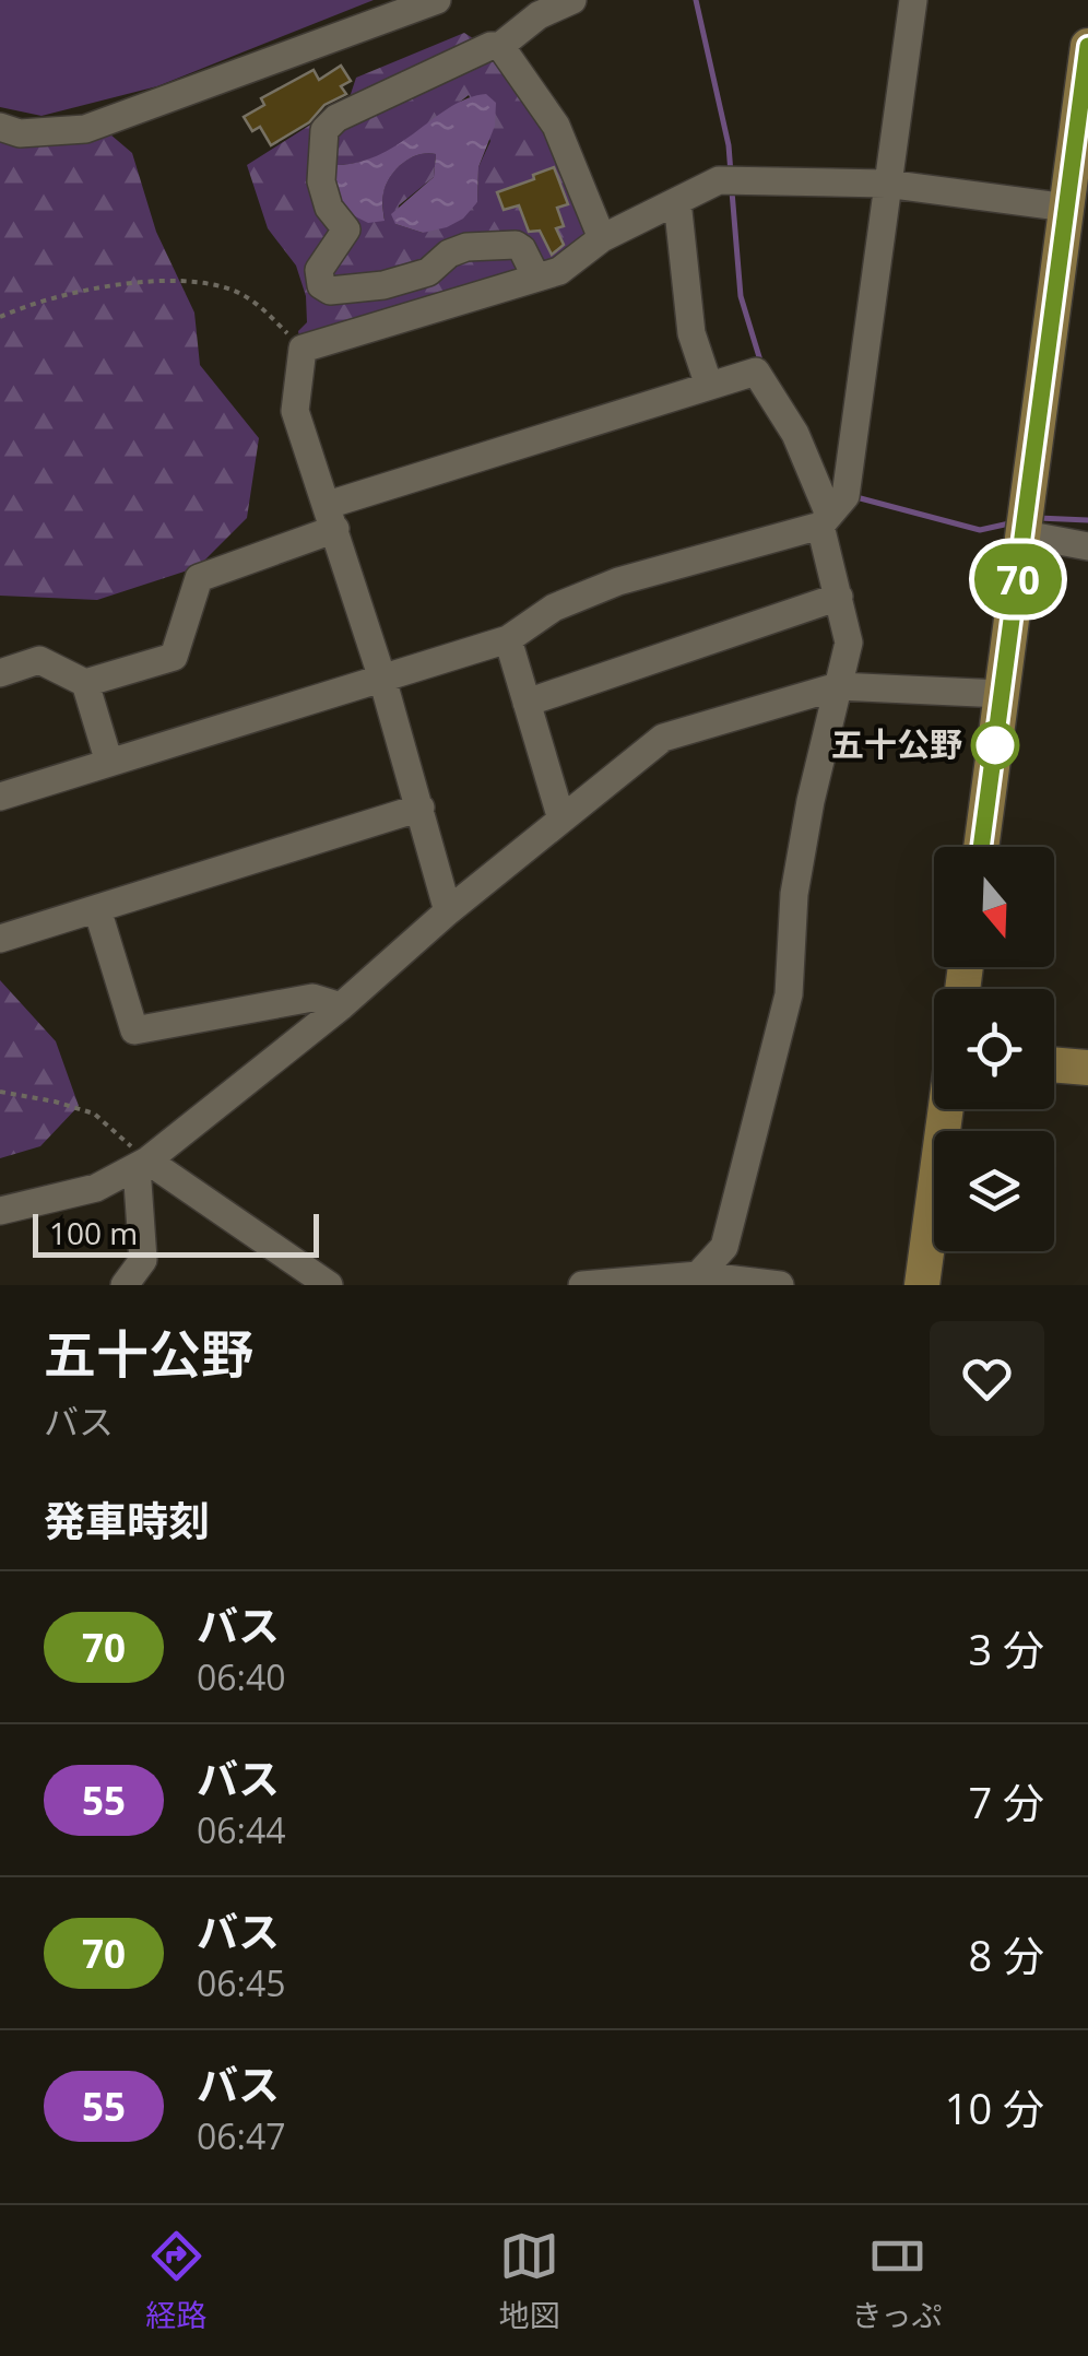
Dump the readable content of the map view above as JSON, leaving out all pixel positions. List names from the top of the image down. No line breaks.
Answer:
{"places":["五十公野"],"lines":["bus line 70"],"scale_bar":"100 m","north":"bottom","page":{"on_map":"70","scale":"100 m","heading":[["五十公野","バス"],"発車時刻"],"list":[{"mark":"70","name":"バス","note":"06:40","value":"3 分"},{"mark":"55","name":"バス","note":"06:44","value":"7 分"},{"mark":"70","name":"バス","note":"06:45","value":"8 分"},{"mark":"55","name":"バス","note":"06:47","value":"10 分"}],"tabs":["経路","地図","きっぷ"]}}
